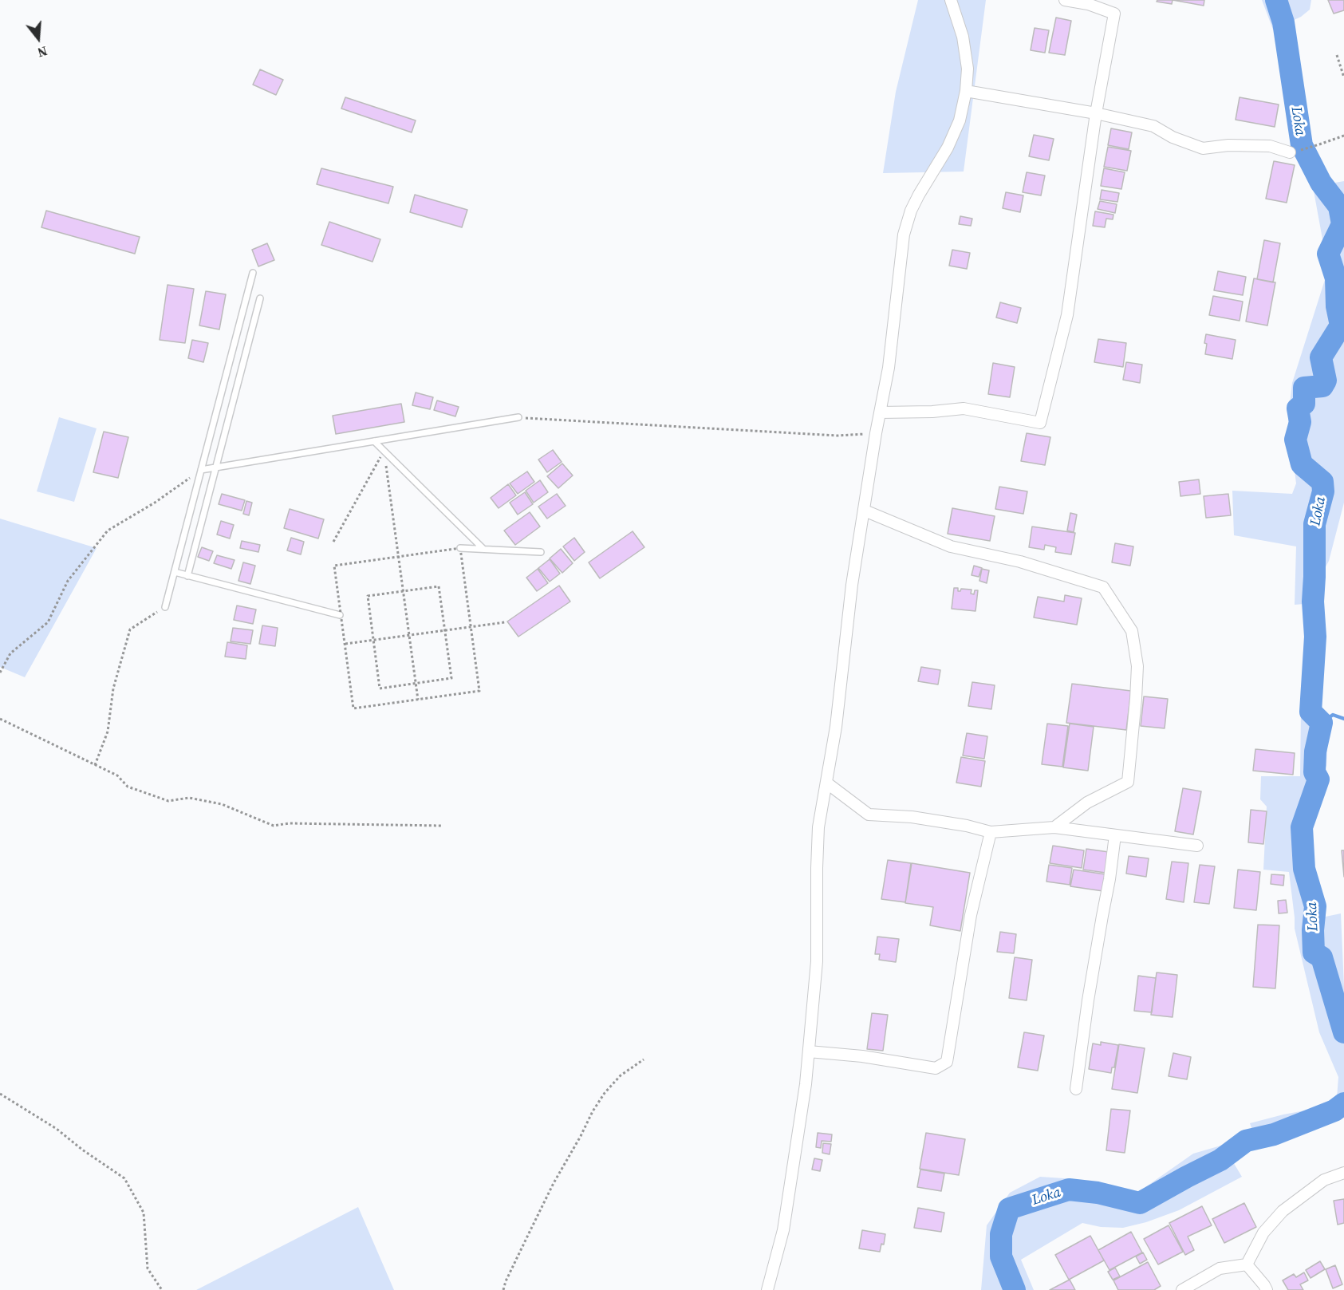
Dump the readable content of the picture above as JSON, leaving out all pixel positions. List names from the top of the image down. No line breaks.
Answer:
{"water":["Loka"],"north":"bottom"}
